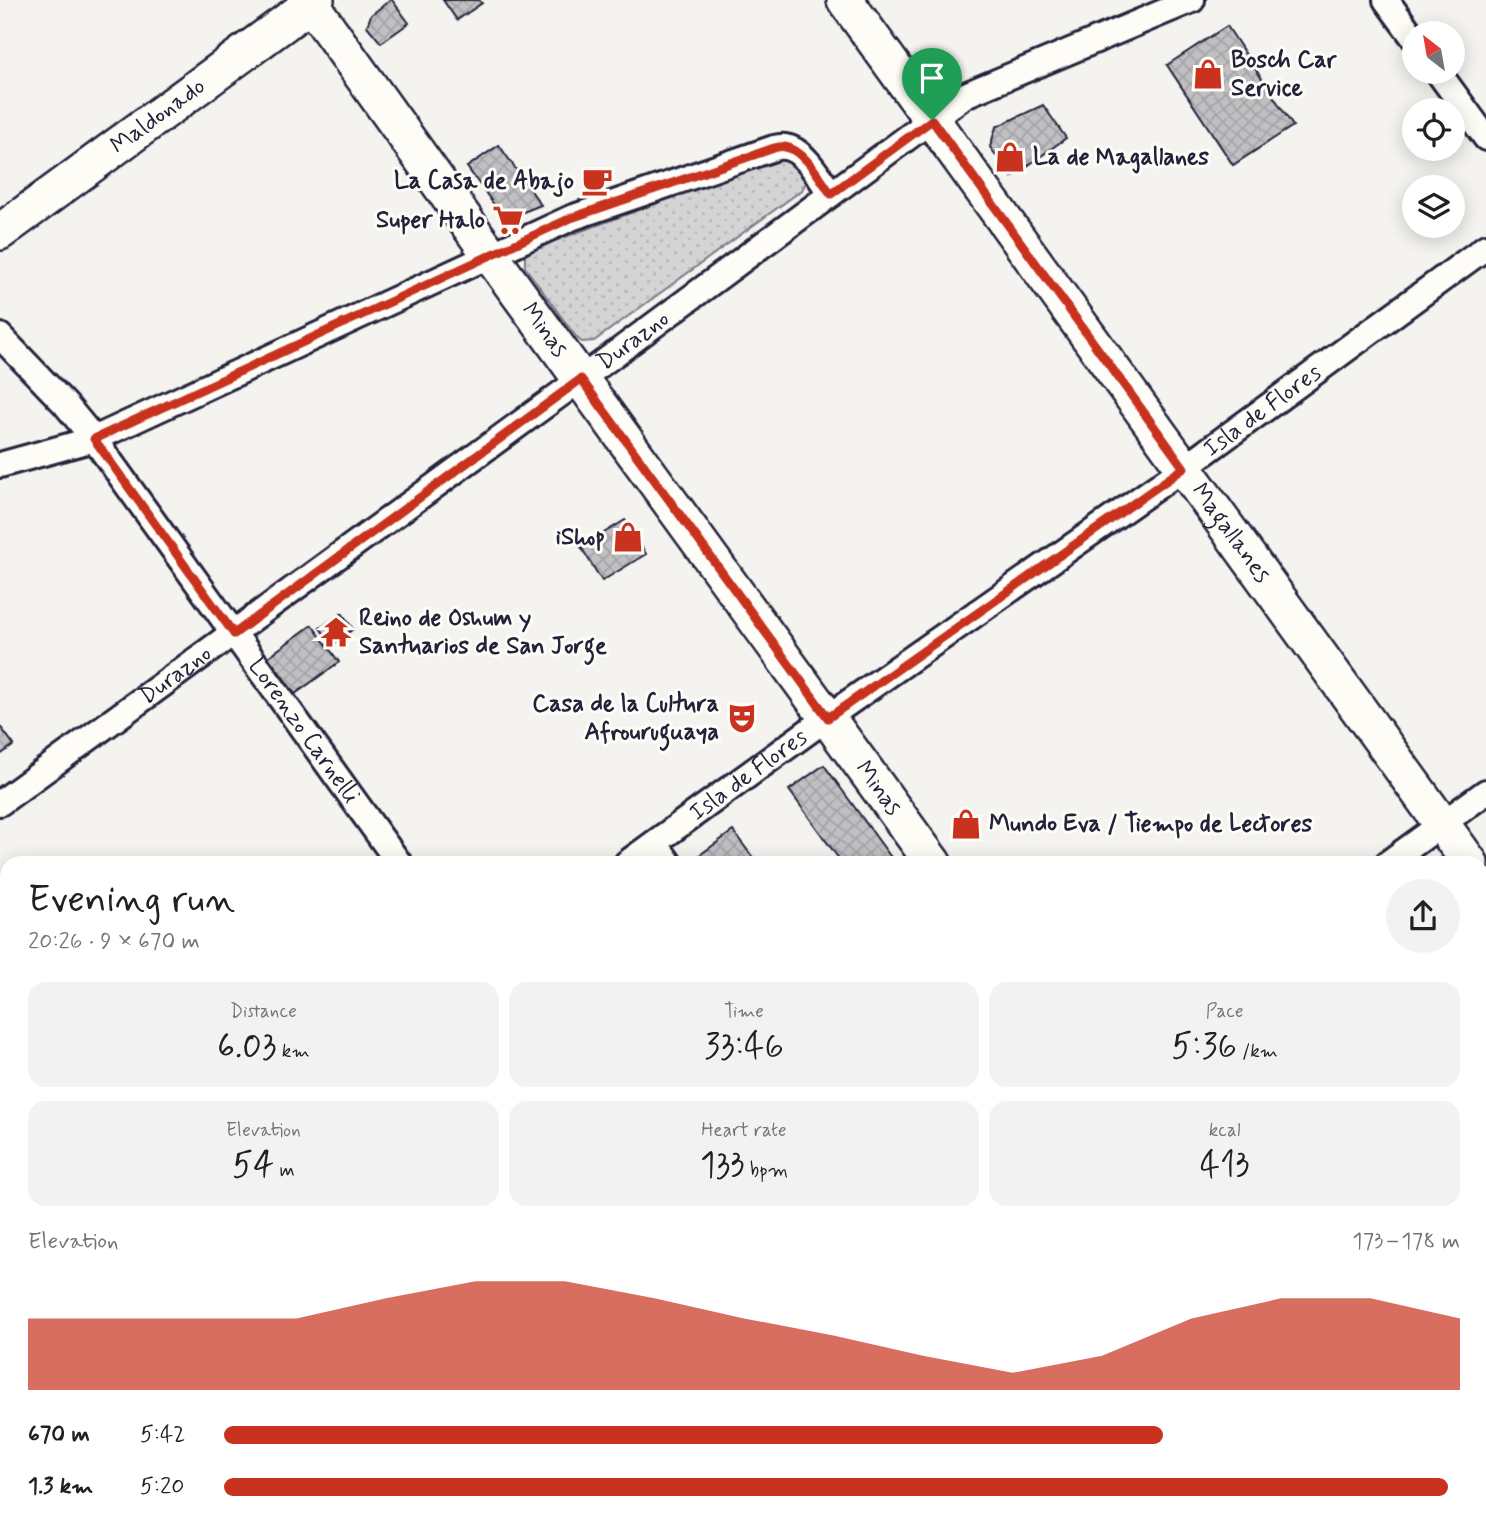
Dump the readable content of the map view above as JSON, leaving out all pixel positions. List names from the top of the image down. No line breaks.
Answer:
{"streets":{"street":["Maldonado","Minas","Durazno","Isla de Flores","Magallanes","Lorenzo Carnelli"]},"crossings":[["Maldonado","Minas"],["Minas","Durazno"],["Minas","Isla de Flores"],["Durazno","Magallanes"],["Durazno","Lorenzo Carnelli"],["Isla de Flores","Magallanes"]],"places":{"shop":["Bosch Car Service","La de Magallanes","iShop","Mundo Eva / Tiempo de Lectores"],"cafe":["La Casa de Abajo"],"supermarket":["Super Halo"],"temple":["Reino de Oshum y Santuarios de San Jorge"],"theatre":["Casa de la Cultura Afrouruguaya"]},"north":"top left","page":{"heading":["Evening run","20:26 · 9 × 670 m"],"stats":[["Distance","6.03 km"],["Time","33:46"],["Pace","5:36 /km"],["Elevation","54 m"],["Heart rate","133 bpm"],["kcal","413"]],"chart":["Elevation","173–178 m"],"list":[{"name":"670 m","note":"5:42"},{"name":"1.3 km","note":"5:20"}]}}
